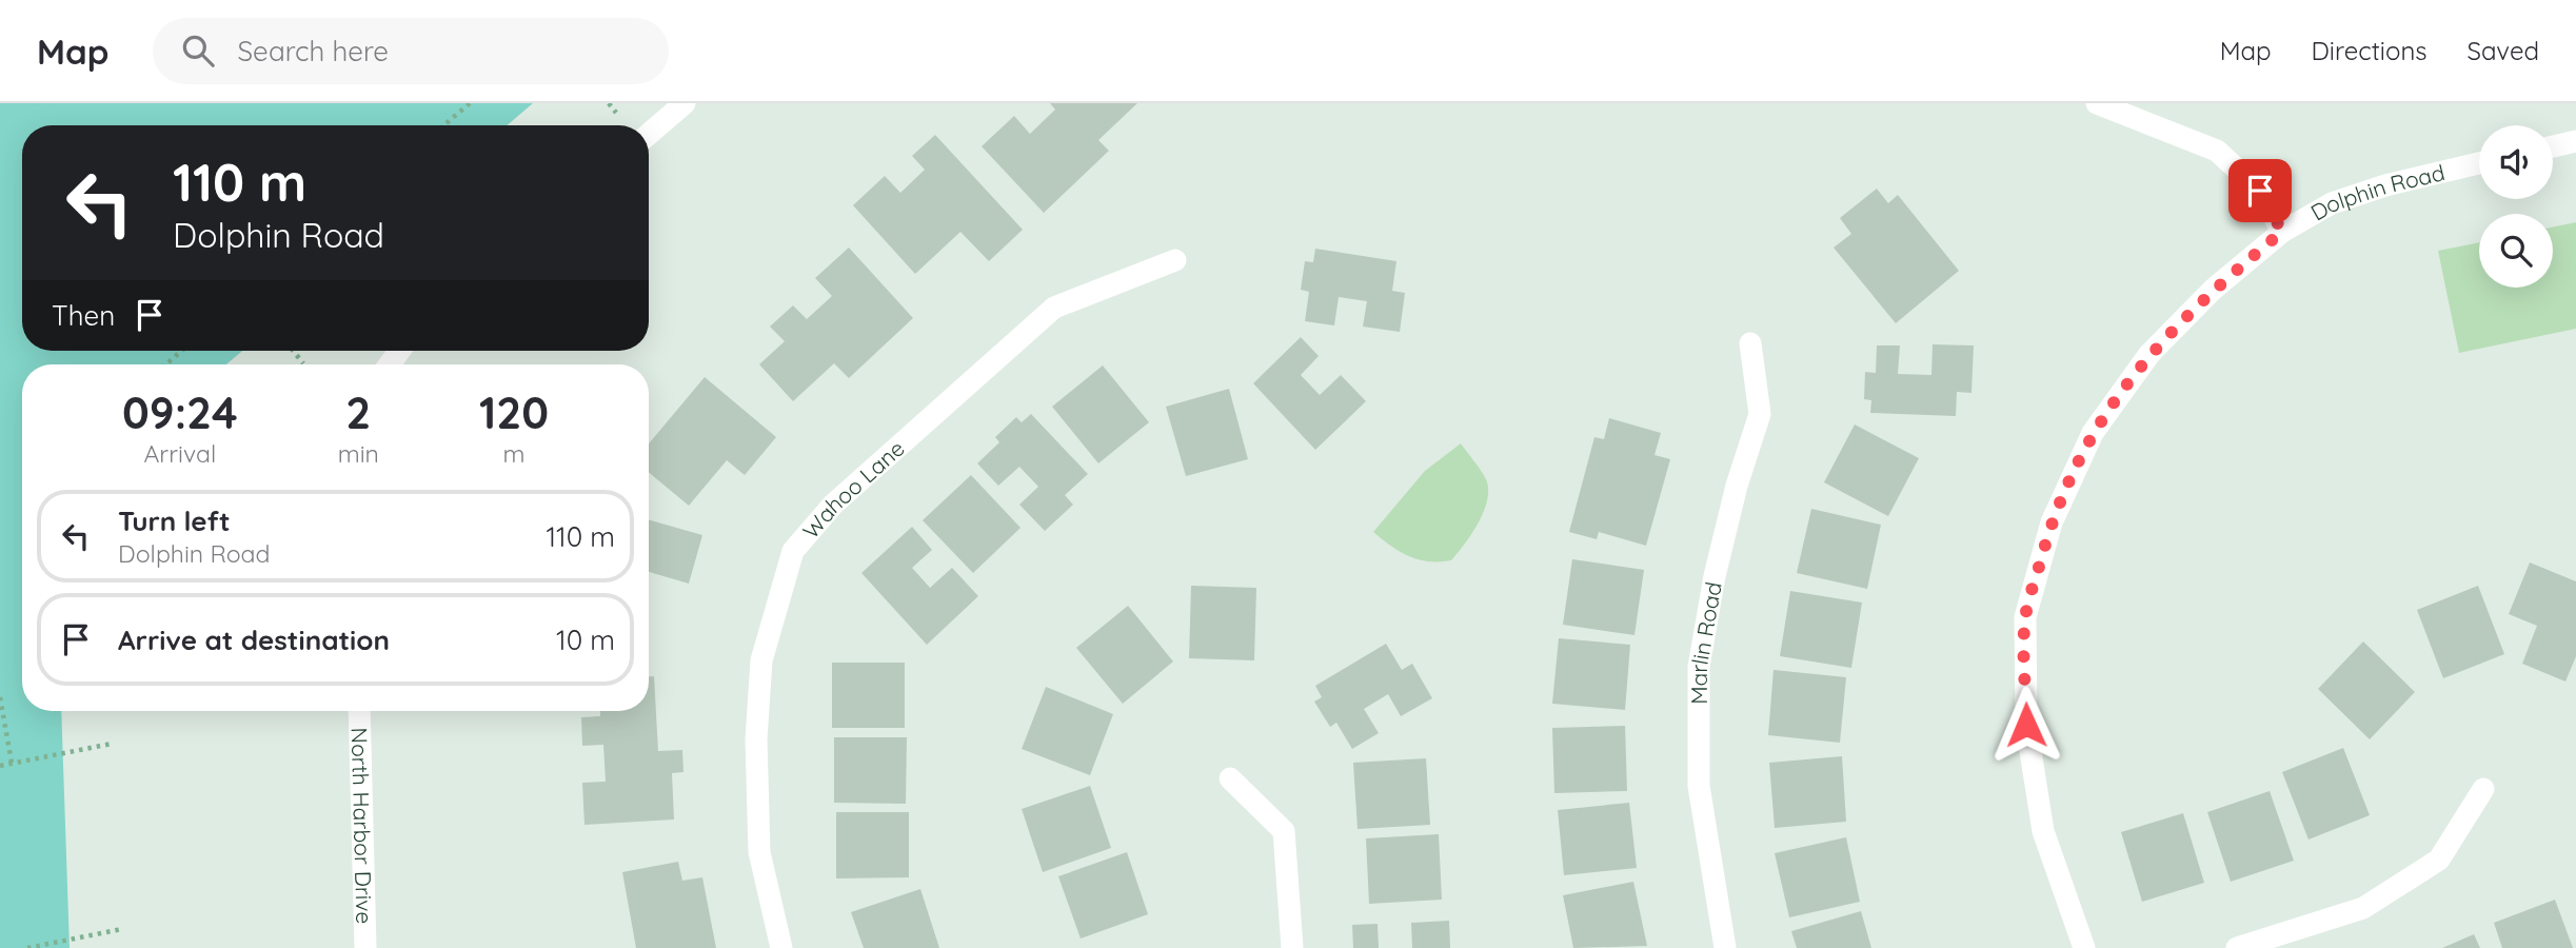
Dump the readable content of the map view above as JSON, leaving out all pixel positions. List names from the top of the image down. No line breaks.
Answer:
{"streets":{"street":["Dolphin Road","Wahoo Lane","Marlin Road","North Harbor Drive"]},"page":{"header":"Map","search":"Search here","nav":["Map","Directions","Saved"],"turn":["110 m","Dolphin Road"],"then":"Then","eta":["09:24","Arrival","2","min","120","m"],"list":[{"name":"Turn left","note":"Dolphin Road","value":"110 m"},{"name":"Arrive at destination","value":"10 m"}]}}
